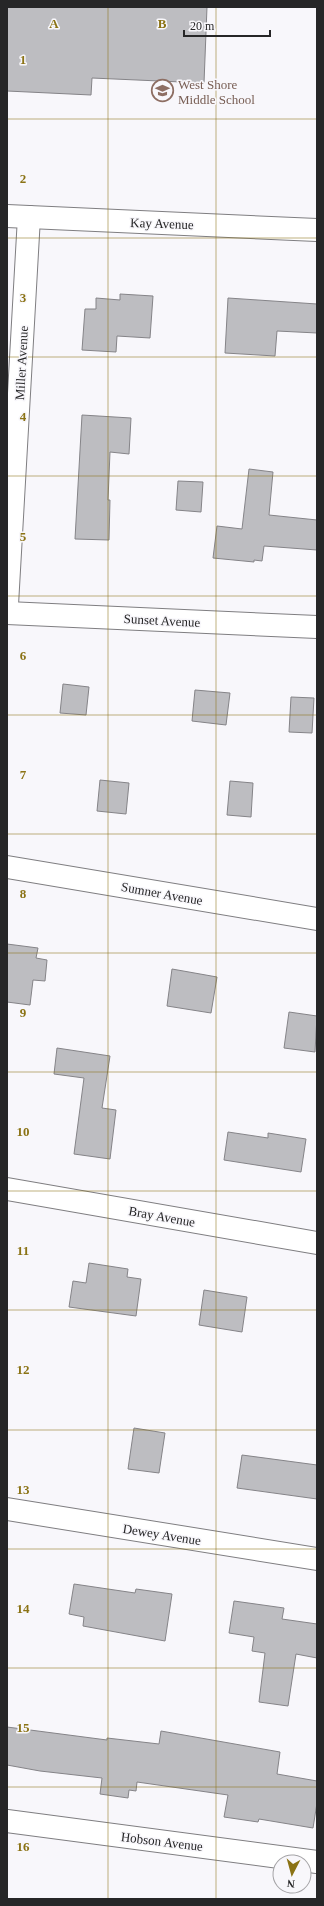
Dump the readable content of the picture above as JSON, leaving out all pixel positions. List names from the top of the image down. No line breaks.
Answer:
{"streets":{"street":["Kay Avenue","Miller Avenue","Sunset Avenue","Sumner Avenue","Bray Avenue","Dewey Avenue","Hobson Avenue"]},"crossings":[["Kay Avenue","Miller Avenue"]],"places":{"school or university":["West Shore Middle School"]},"scale_bar":"20 m","north":"bottom","grid":{"columns":["A","B"],"rows":["1","2","3","4","5","6","7","8","9","10","11","12","13","14","15","16"]}}
